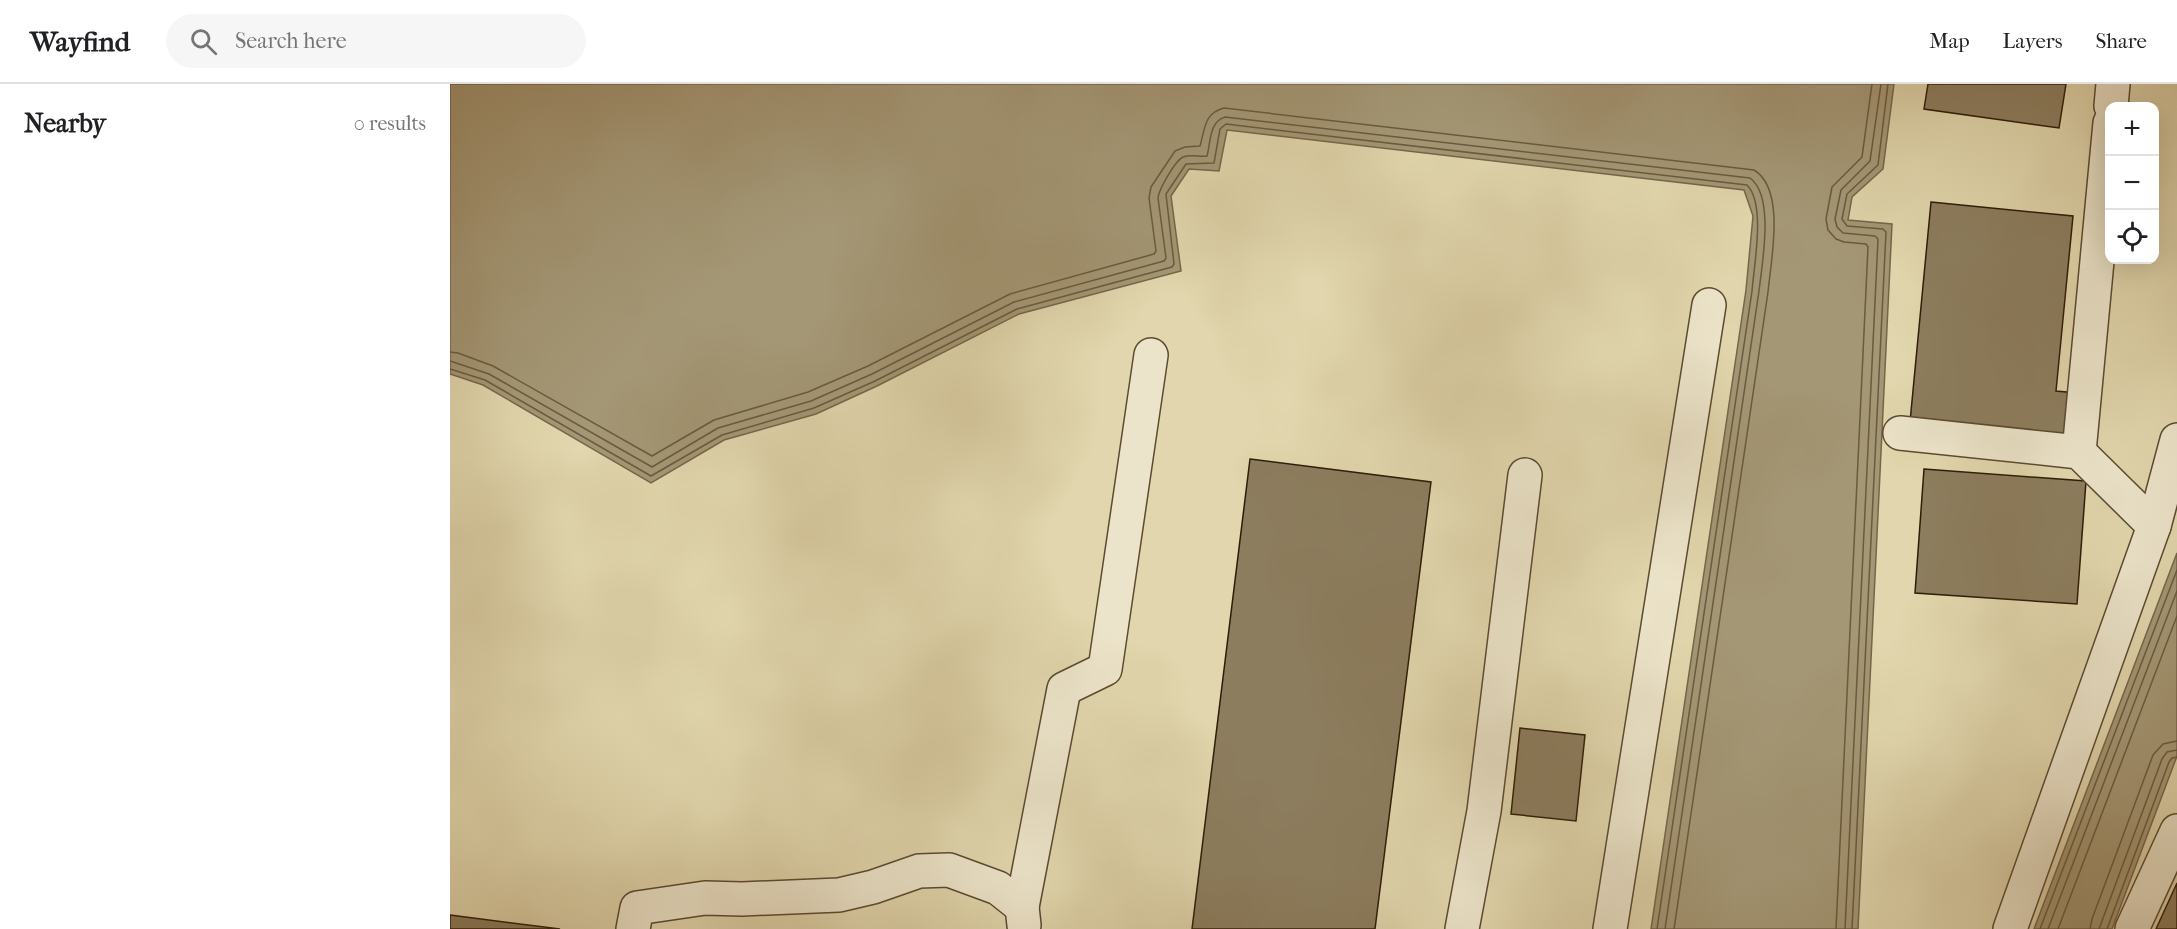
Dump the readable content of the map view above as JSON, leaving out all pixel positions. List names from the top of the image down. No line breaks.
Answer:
{"page":{"header":"Wayfind","search":"Search here","nav":["Map","Layers","Share"],"heading":["Nearby","0 results"],"map_buttons":["+","−"]}}
